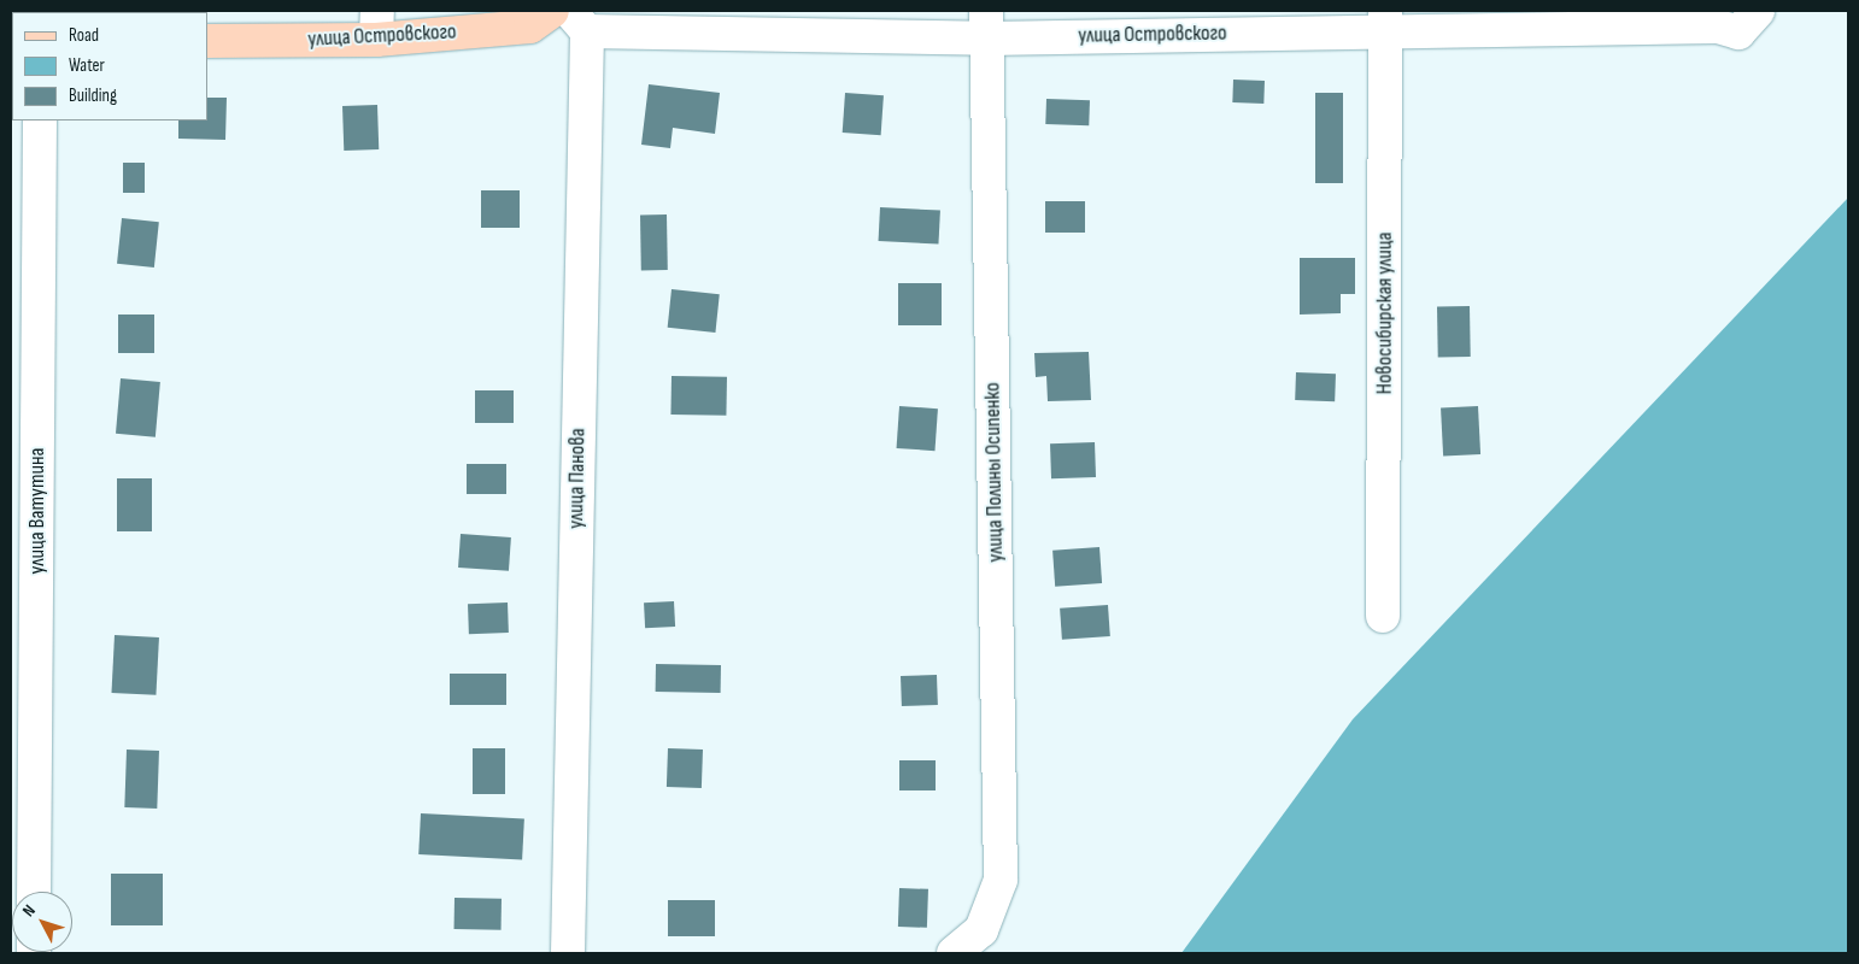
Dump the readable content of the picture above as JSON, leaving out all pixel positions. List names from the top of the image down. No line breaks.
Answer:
{"streets":{"main road":["улица Островского"],"street":["Новосибирская улица","улица Полины Осипенко","улица Панова","улица Ватутина"]},"crossings":[["улица Островского","Новосибирская улица"],["улица Островского","улица Полины Осипенко"],["улица Островского","улица Панова"]],"legend":["Road","Water","Building"],"north":"top left"}
